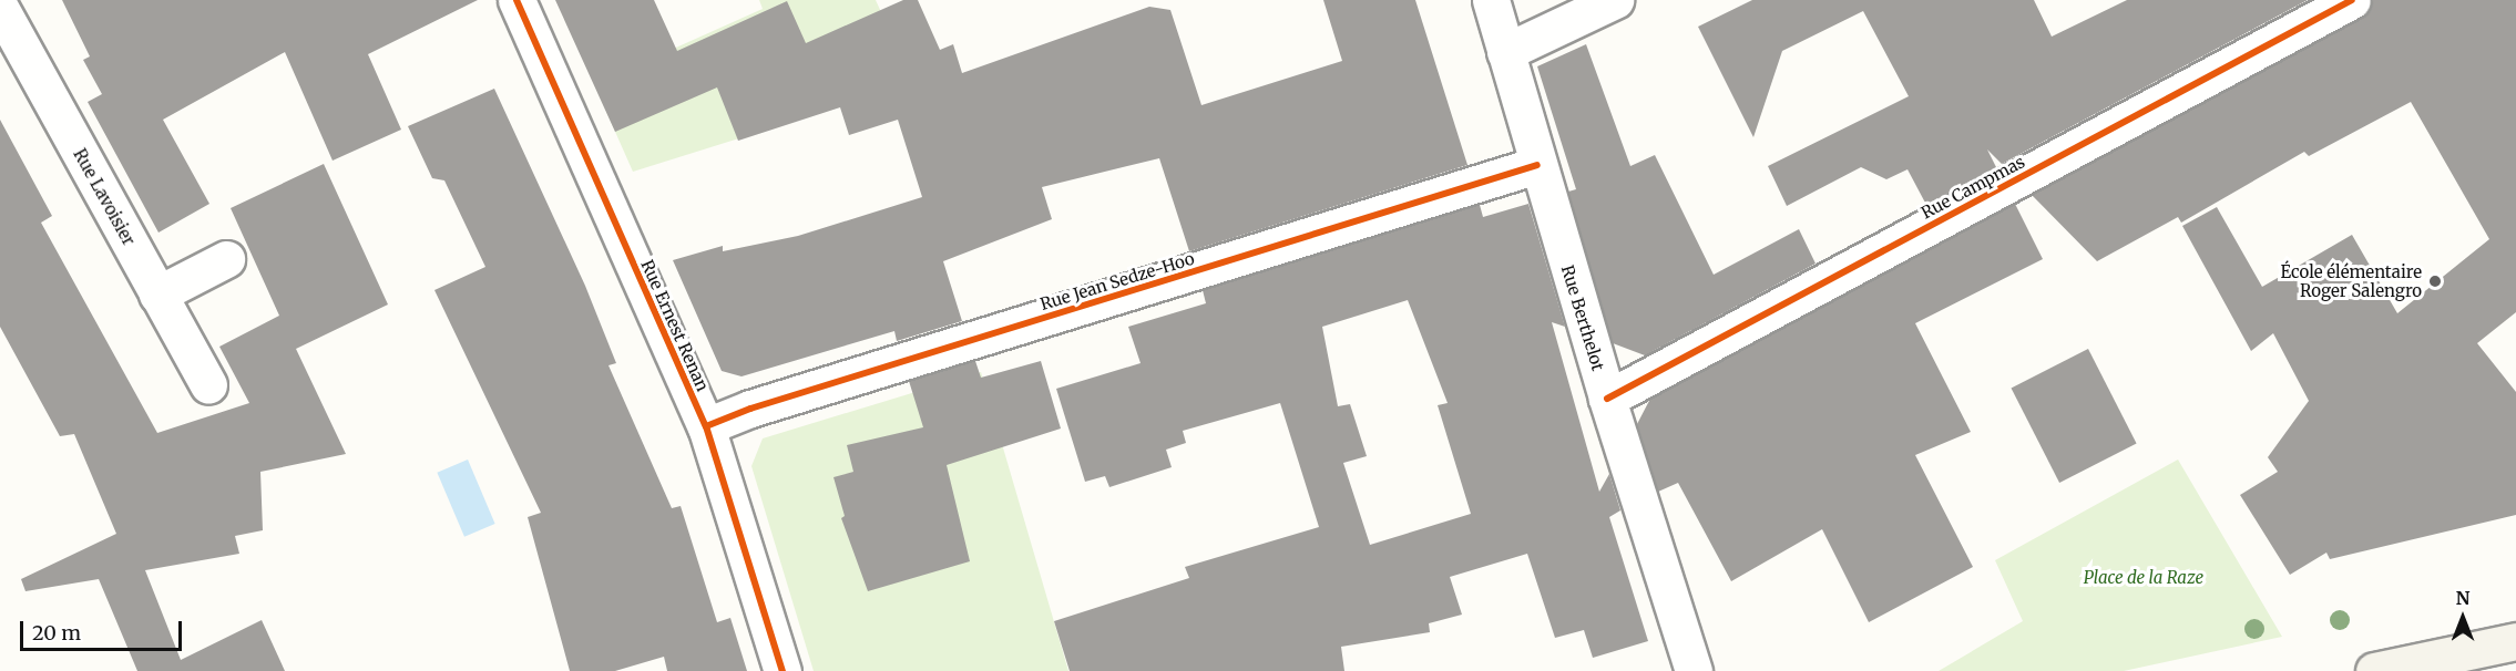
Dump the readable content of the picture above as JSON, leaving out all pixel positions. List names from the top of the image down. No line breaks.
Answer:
{"streets":{"street":["Rue Campmas","Rue Lavoisier","Rue Jean Sedze-Hoo","Rue Berthelot","Rue Ernest Renan"]},"crossings":[["Rue Campmas","Rue Berthelot"],["Rue Jean Sedze-Hoo","Rue Berthelot"],["Rue Jean Sedze-Hoo","Rue Ernest Renan"]],"parks":["Place de la Raze"],"places":["École élémentaire Roger Salengro"],"scale_bar":"20 m","north":"top"}
